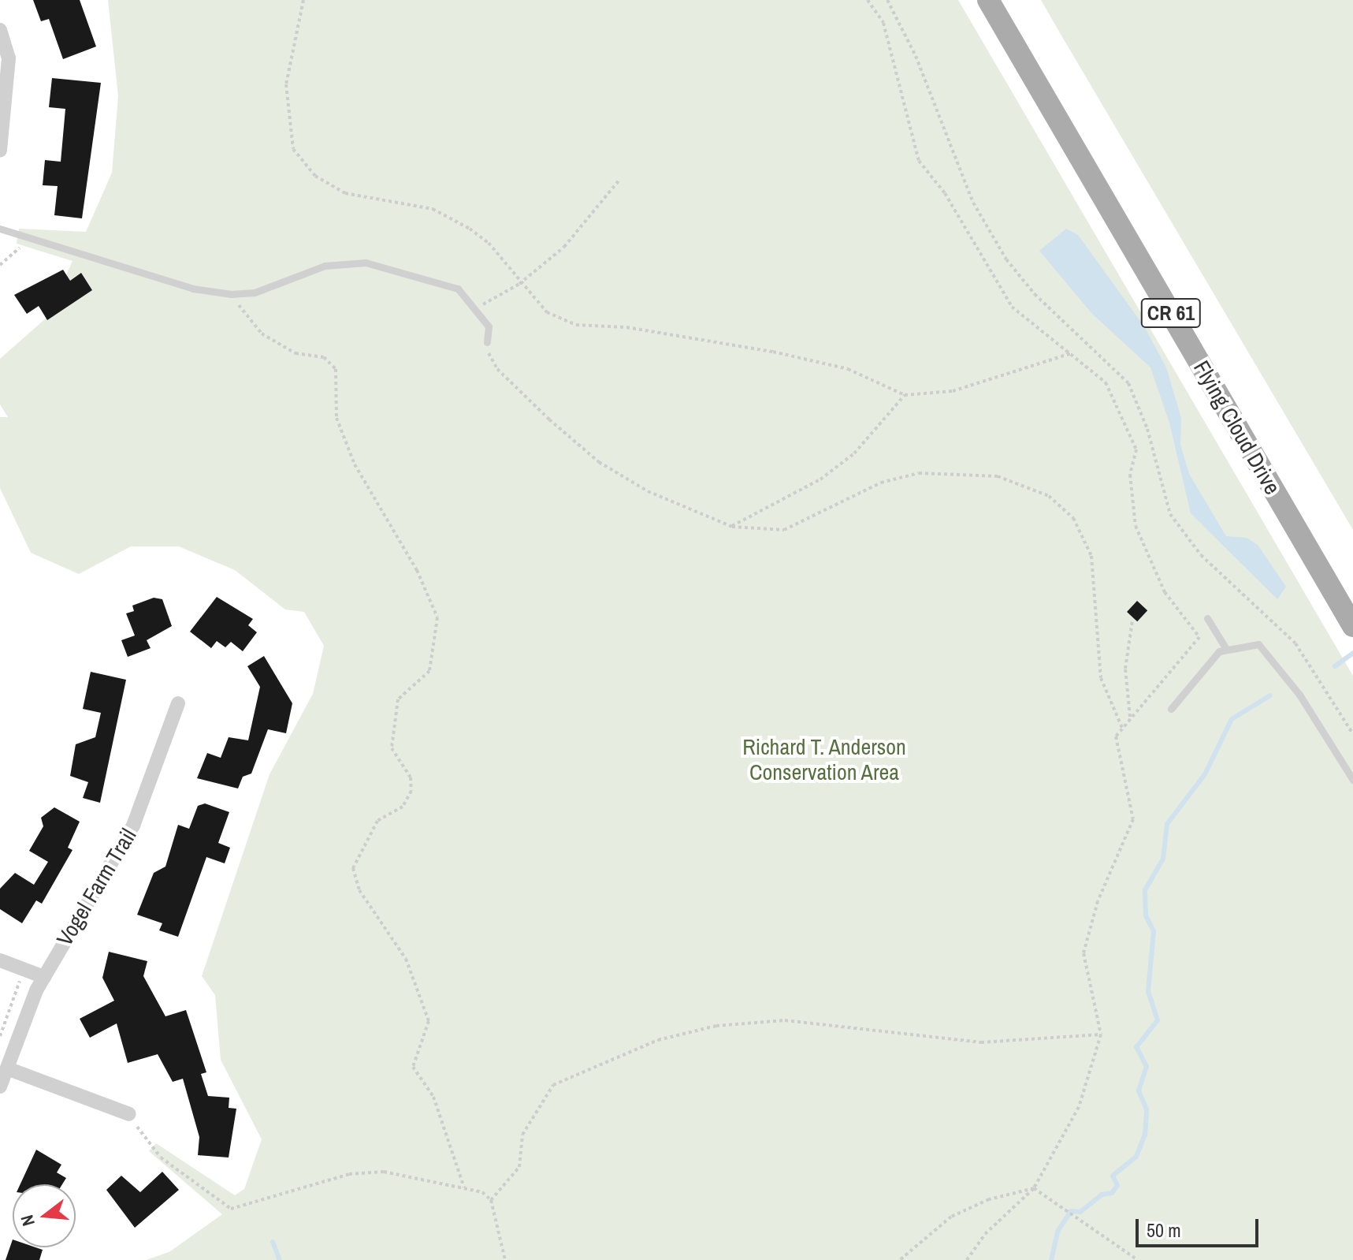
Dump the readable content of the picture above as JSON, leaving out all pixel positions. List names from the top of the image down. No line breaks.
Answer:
{"streets":{"main road":["CR 61","Flying Cloud Drive"],"street":["Vogel Farm Trail"]},"parks":["Richard T. Anderson Conservation Area"],"scale_bar":"50 m","north":"left"}
